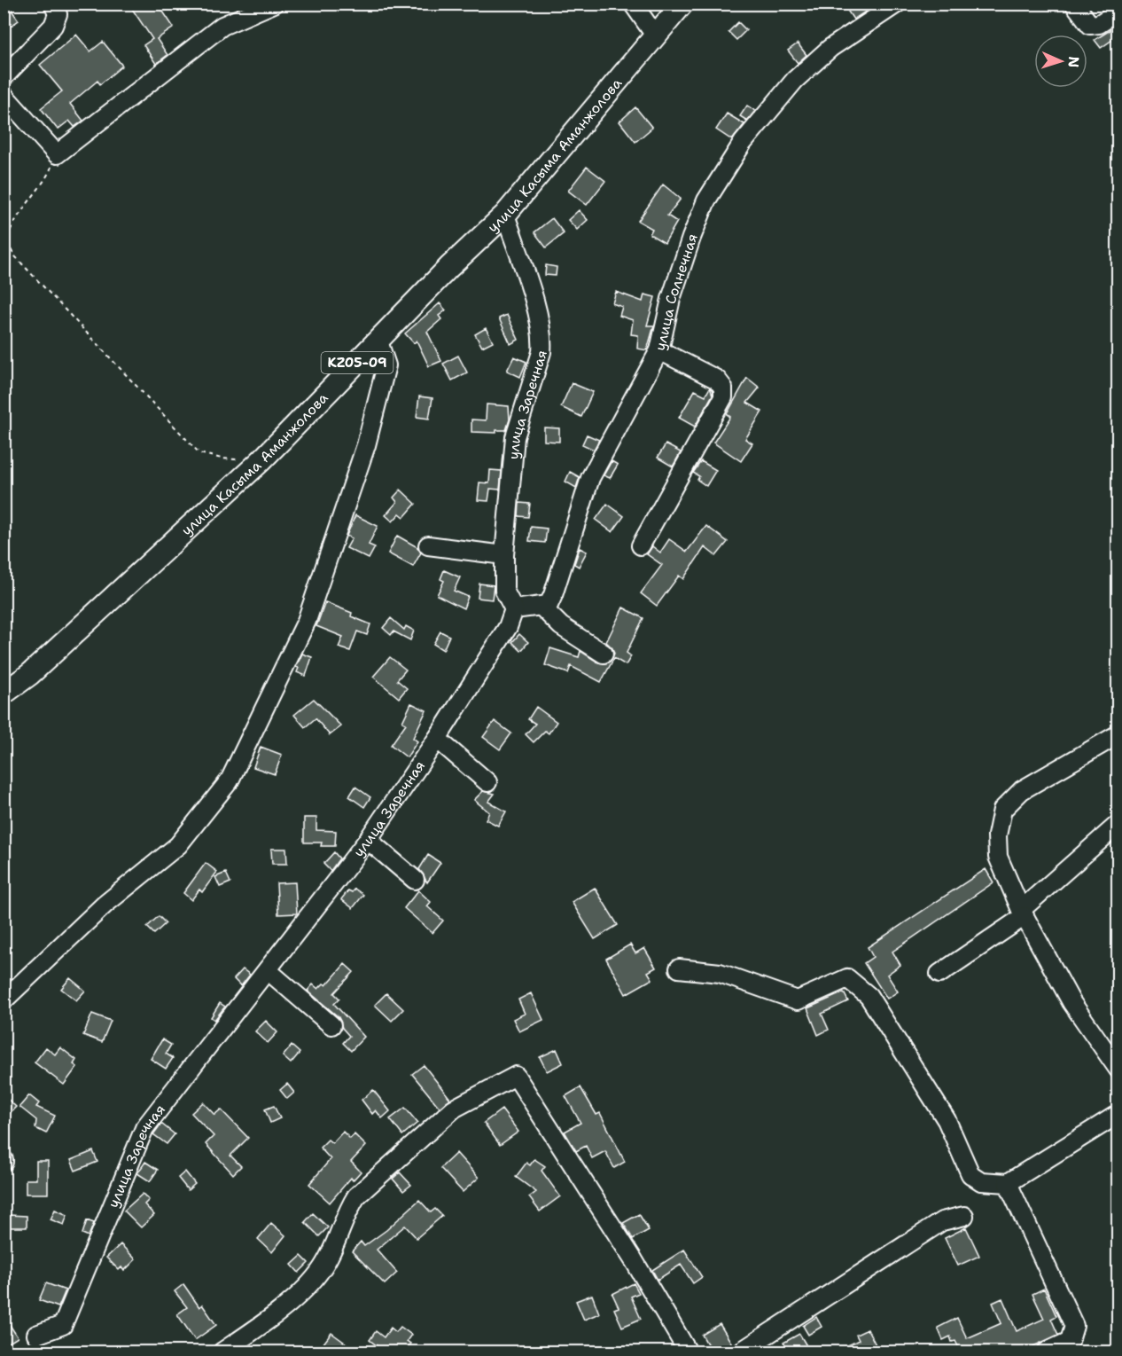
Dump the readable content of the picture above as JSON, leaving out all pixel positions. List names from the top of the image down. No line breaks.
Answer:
{"streets":{"main road":["улица Касыма Аманжолова","KZ05-09"],"street":["улица Солнечная","улица Заречная"]},"crossings":[["улица Касыма Аманжолова","улица Заречная"]],"north":"right"}
